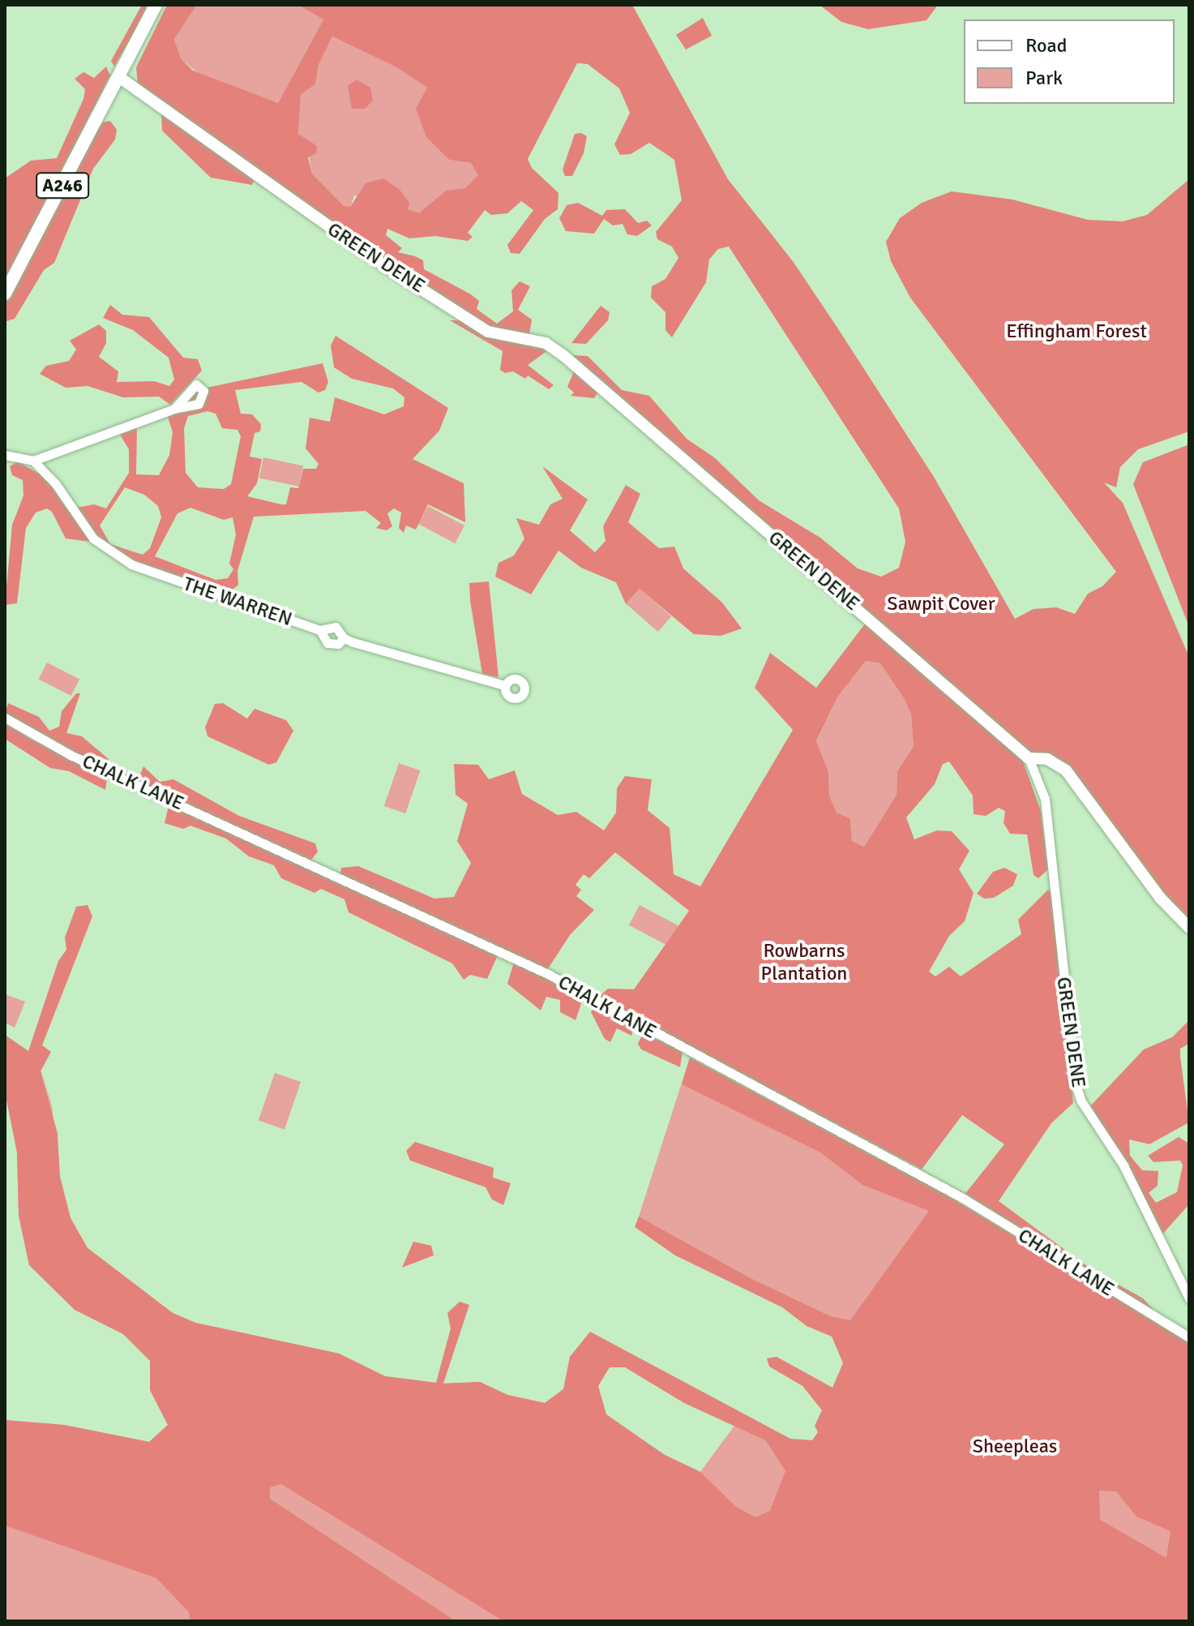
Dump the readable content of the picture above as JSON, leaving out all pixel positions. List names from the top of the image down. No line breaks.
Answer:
{"streets":{"main road":["A246"],"street":["GREEN DENE","THE WARREN","CHALK LANE"]},"crossings":[["A246","GREEN DENE"]],"parks":["Effingham Forest","Sawpit Cover","Rowbarns Plantation","Sheepleas"],"legend":["Road","Park"]}
